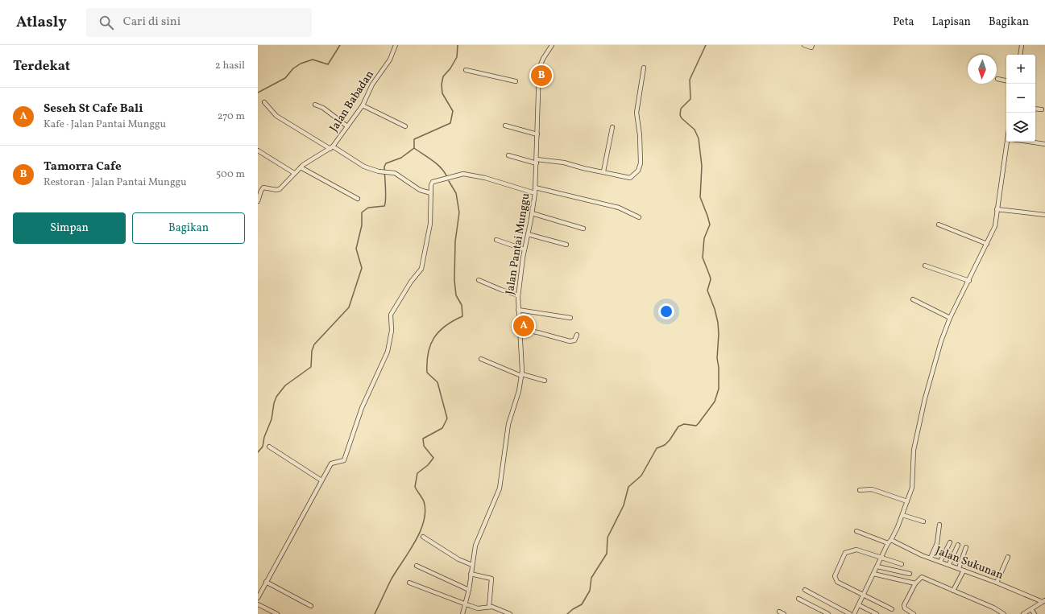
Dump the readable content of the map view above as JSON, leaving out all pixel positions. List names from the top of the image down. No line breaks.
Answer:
{"streets":{"street":["Jalan Babadan","Jalan Pantai Munggu","Jalan Sukunan"]},"north":"bottom","page":{"header":"Atlasly","search":"Cari di sini","nav":["Peta","Lapisan","Bagikan"],"heading":["Terdekat","2 hasil"],"map_buttons":["+","−"],"pins":["B","A"],"list":[{"mark":"A","name":"Seseh St Cafe Bali","note":"Kafe · Jalan Pantai Munggu","value":"270 m"},{"mark":"B","name":"Tamorra Cafe","note":"Restoran · Jalan Pantai Munggu","value":"500 m"}],"buttons":["Simpan","Bagikan"]}}
